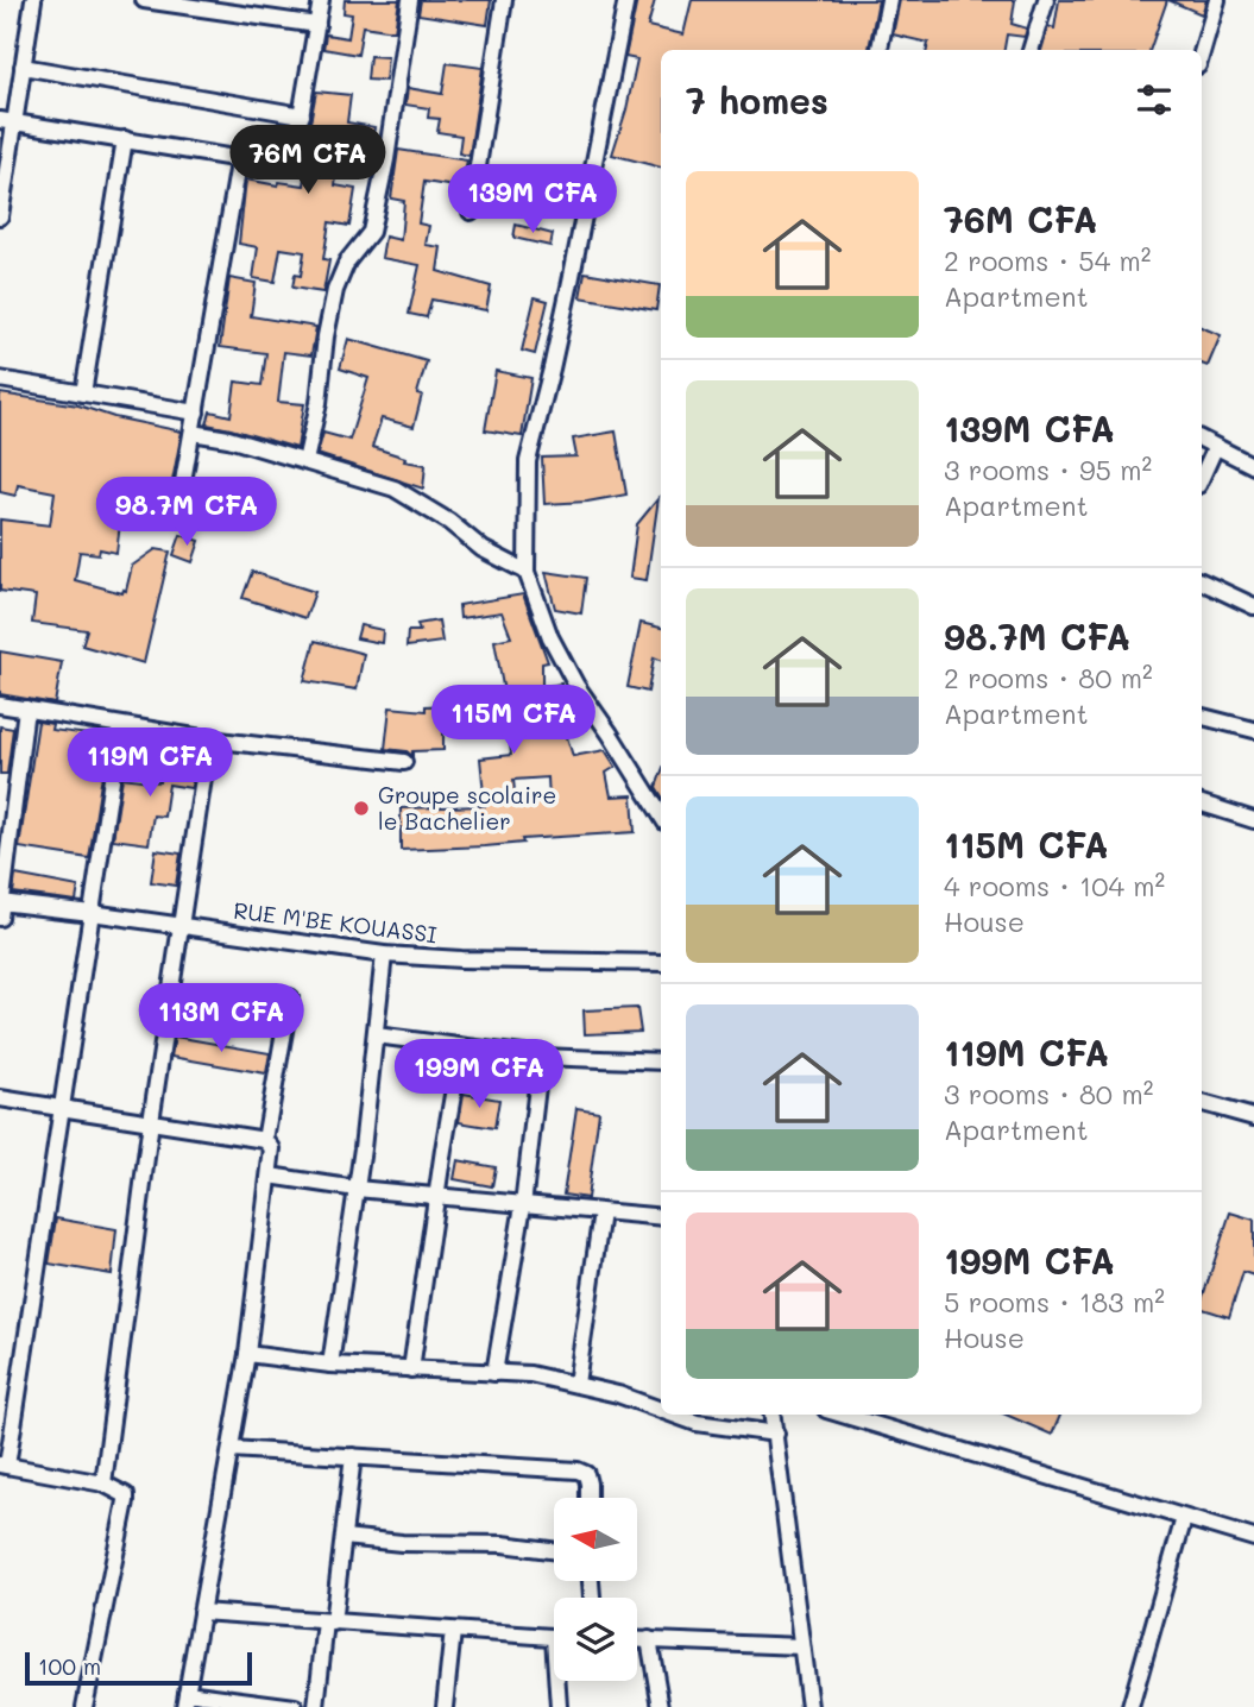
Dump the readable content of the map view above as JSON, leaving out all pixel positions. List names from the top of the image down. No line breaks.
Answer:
{"streets":{"street":["RUE M'BE KOUASSI"]},"places":["Groupe scolaire le Bachelier"],"scale_bar":"100 m","north":"left","page":{"heading":"7 homes","price":["76M CFA","139M CFA","98.7M CFA","115M CFA","119M CFA","113M CFA","199M CFA"],"list":[{"name":"76M CFA","note":"2 rooms · 54 m² · Apartment"},{"name":"139M CFA","note":"3 rooms · 95 m² · Apartment"},{"name":"98.7M CFA","note":"2 rooms · 80 m² · Apartment"},{"name":"115M CFA","note":"4 rooms · 104 m² · House"},{"name":"119M CFA","note":"3 rooms · 80 m² · Apartment"},{"name":"199M CFA","note":"5 rooms · 183 m² · House"}],"scale":"100 m"}}
